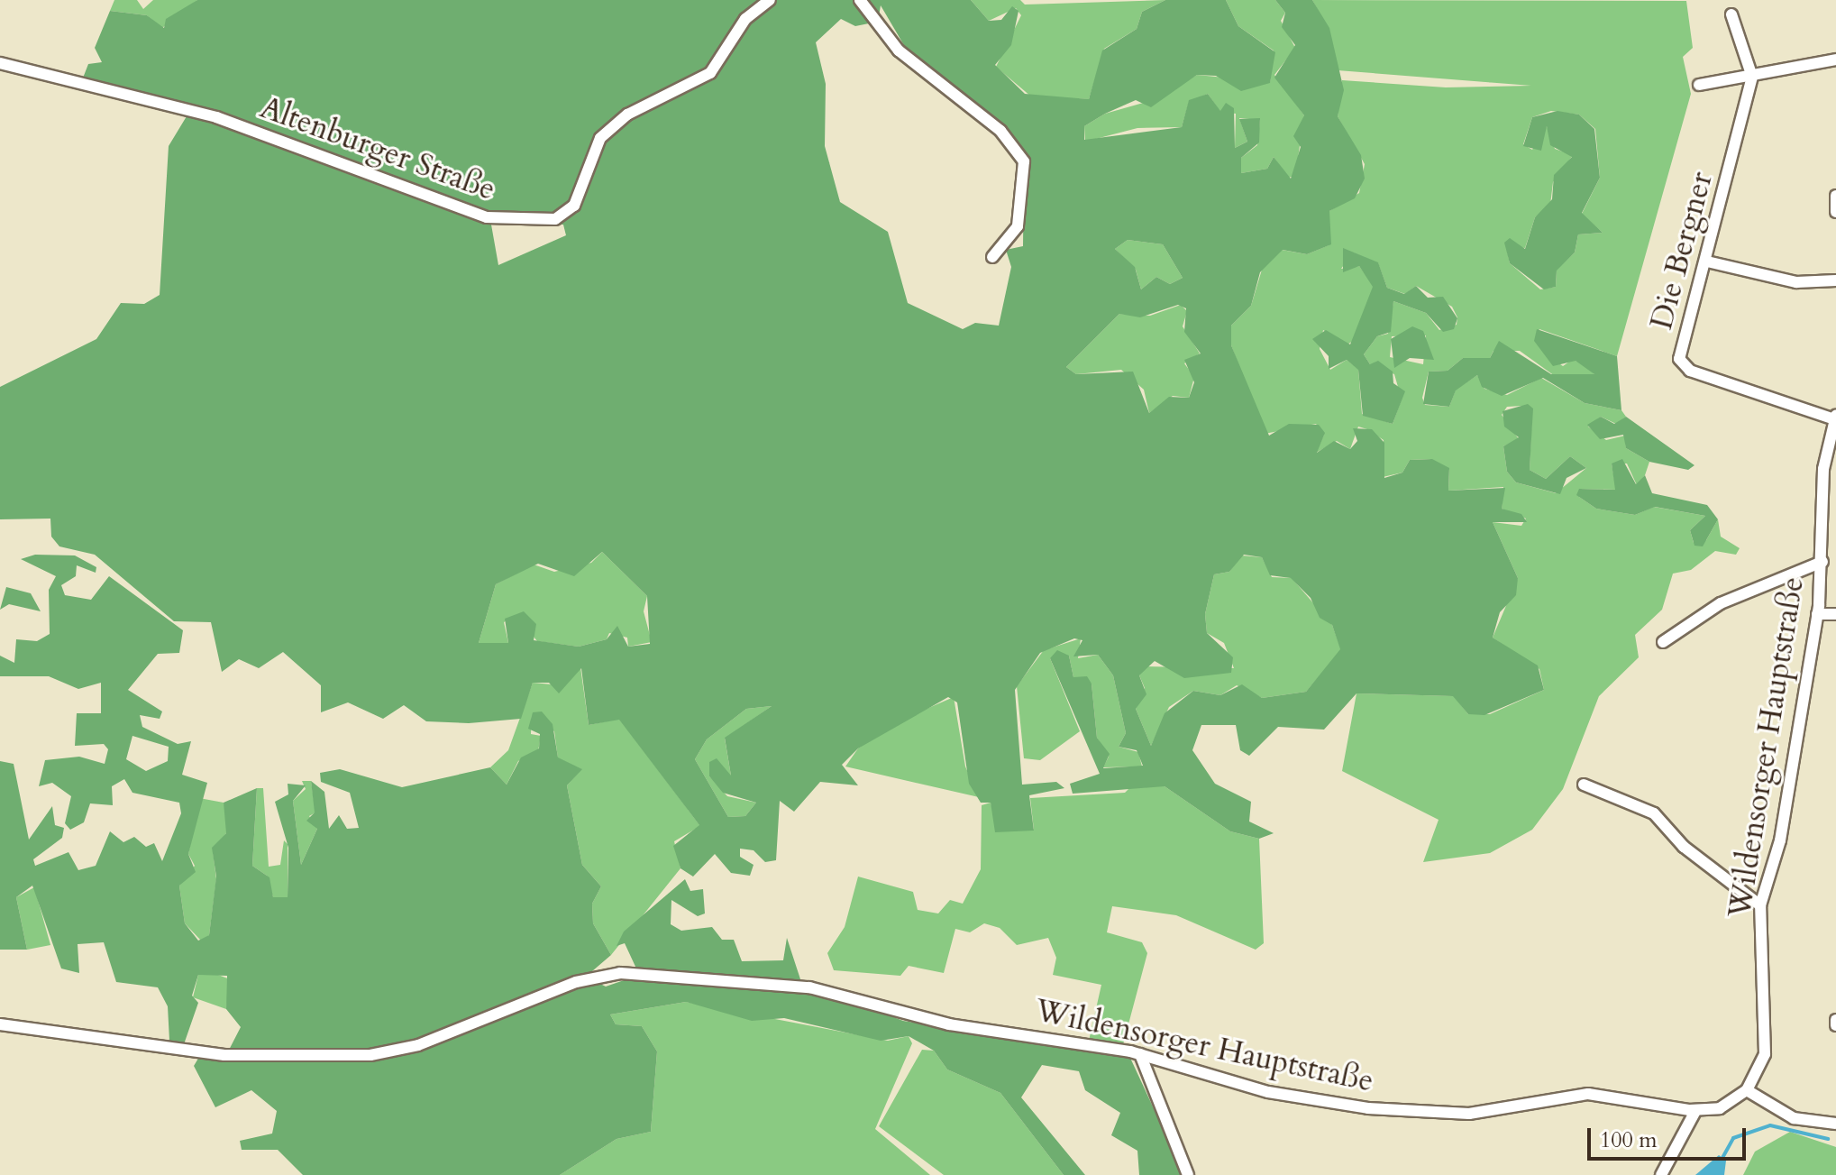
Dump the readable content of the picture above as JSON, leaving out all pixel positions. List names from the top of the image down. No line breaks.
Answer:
{"streets":{"street":["Altenburger Straße","Die Bergner","Wildensorger Hauptstraße"]},"crossings":[["Die Bergner","Wildensorger Hauptstraße"]],"scale_bar":"100 m"}
